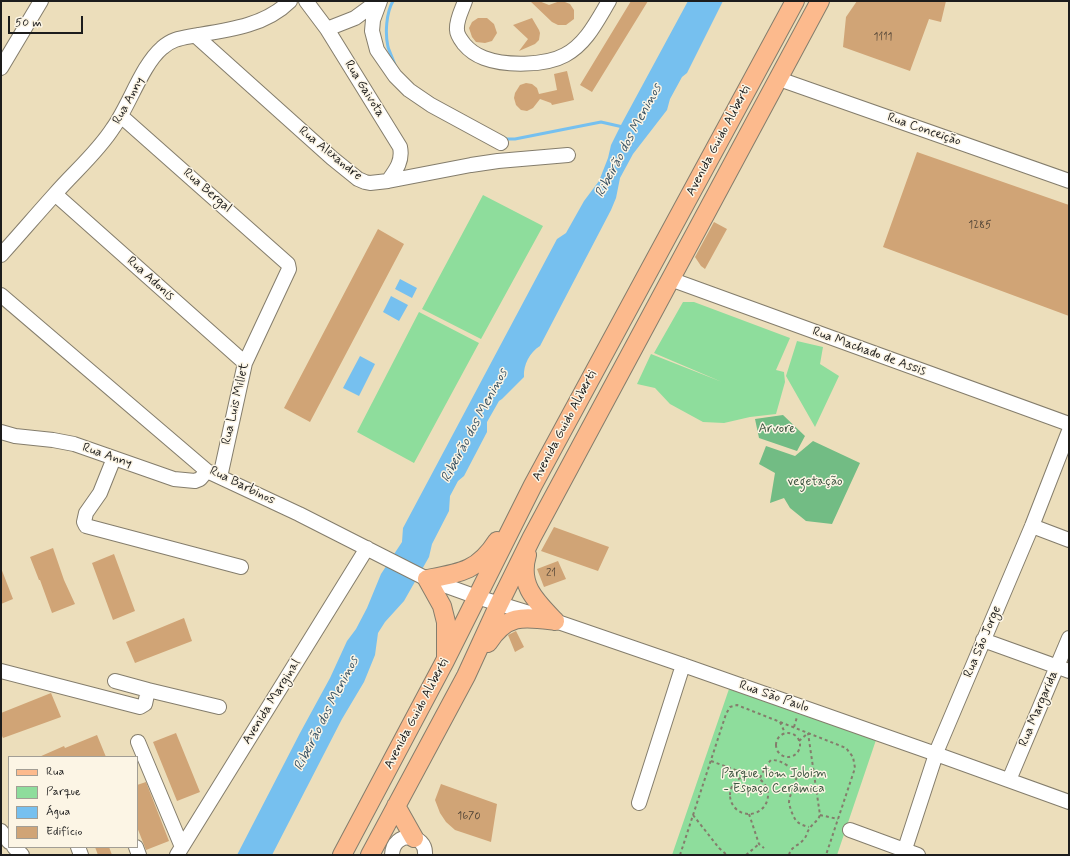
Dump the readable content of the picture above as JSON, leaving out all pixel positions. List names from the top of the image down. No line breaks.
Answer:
{"streets":{"main road":["Avenida Guido Aliberti"],"street":["Rua Gaivota","Rua Anny","Rua Conceição","Rua Alexandre","Rua Bergal","Rua Adonis","Rua Machado de Assis","Rua Luis Millet","Rua Barbinos","Rua São Jorge","Rua São Paulo","Avenida Marginal","Rua Margarida"]},"crossings":[["Rua Gaivota","Rua Alexandre"],["Rua Anny","Rua Alexandre"],["Rua Anny","Rua Bergal"],["Rua Anny","Rua Adonis"],["Rua Anny","Rua Luis Millet"],["Rua Anny","Rua Barbinos"],["Rua Conceição","Avenida Guido Aliberti"],["Avenida Guido Aliberti","Rua Machado de Assis"],["Avenida Guido Aliberti","Rua Barbinos"],["Avenida Guido Aliberti","Rua São Paulo"],["Rua Bergal","Rua Luis Millet"],["Rua Adonis","Rua Luis Millet"],["Rua Luis Millet","Rua Barbinos"],["Rua Barbinos","Rua São Paulo"],["Rua Barbinos","Avenida Marginal"],["Rua São Jorge","Rua São Paulo"],["Rua São Paulo","Rua Margarida"]],"water":["Ribeirão dos Meninos"],"parks":["Arvore","vegetação","Parque Tom Jobim - Espaço Cerâmica"],"house_numbers":["1111","1285","21","1670"],"legend":["Rua","Parque","Água","Edifício"],"scale_bar":"50 m"}
